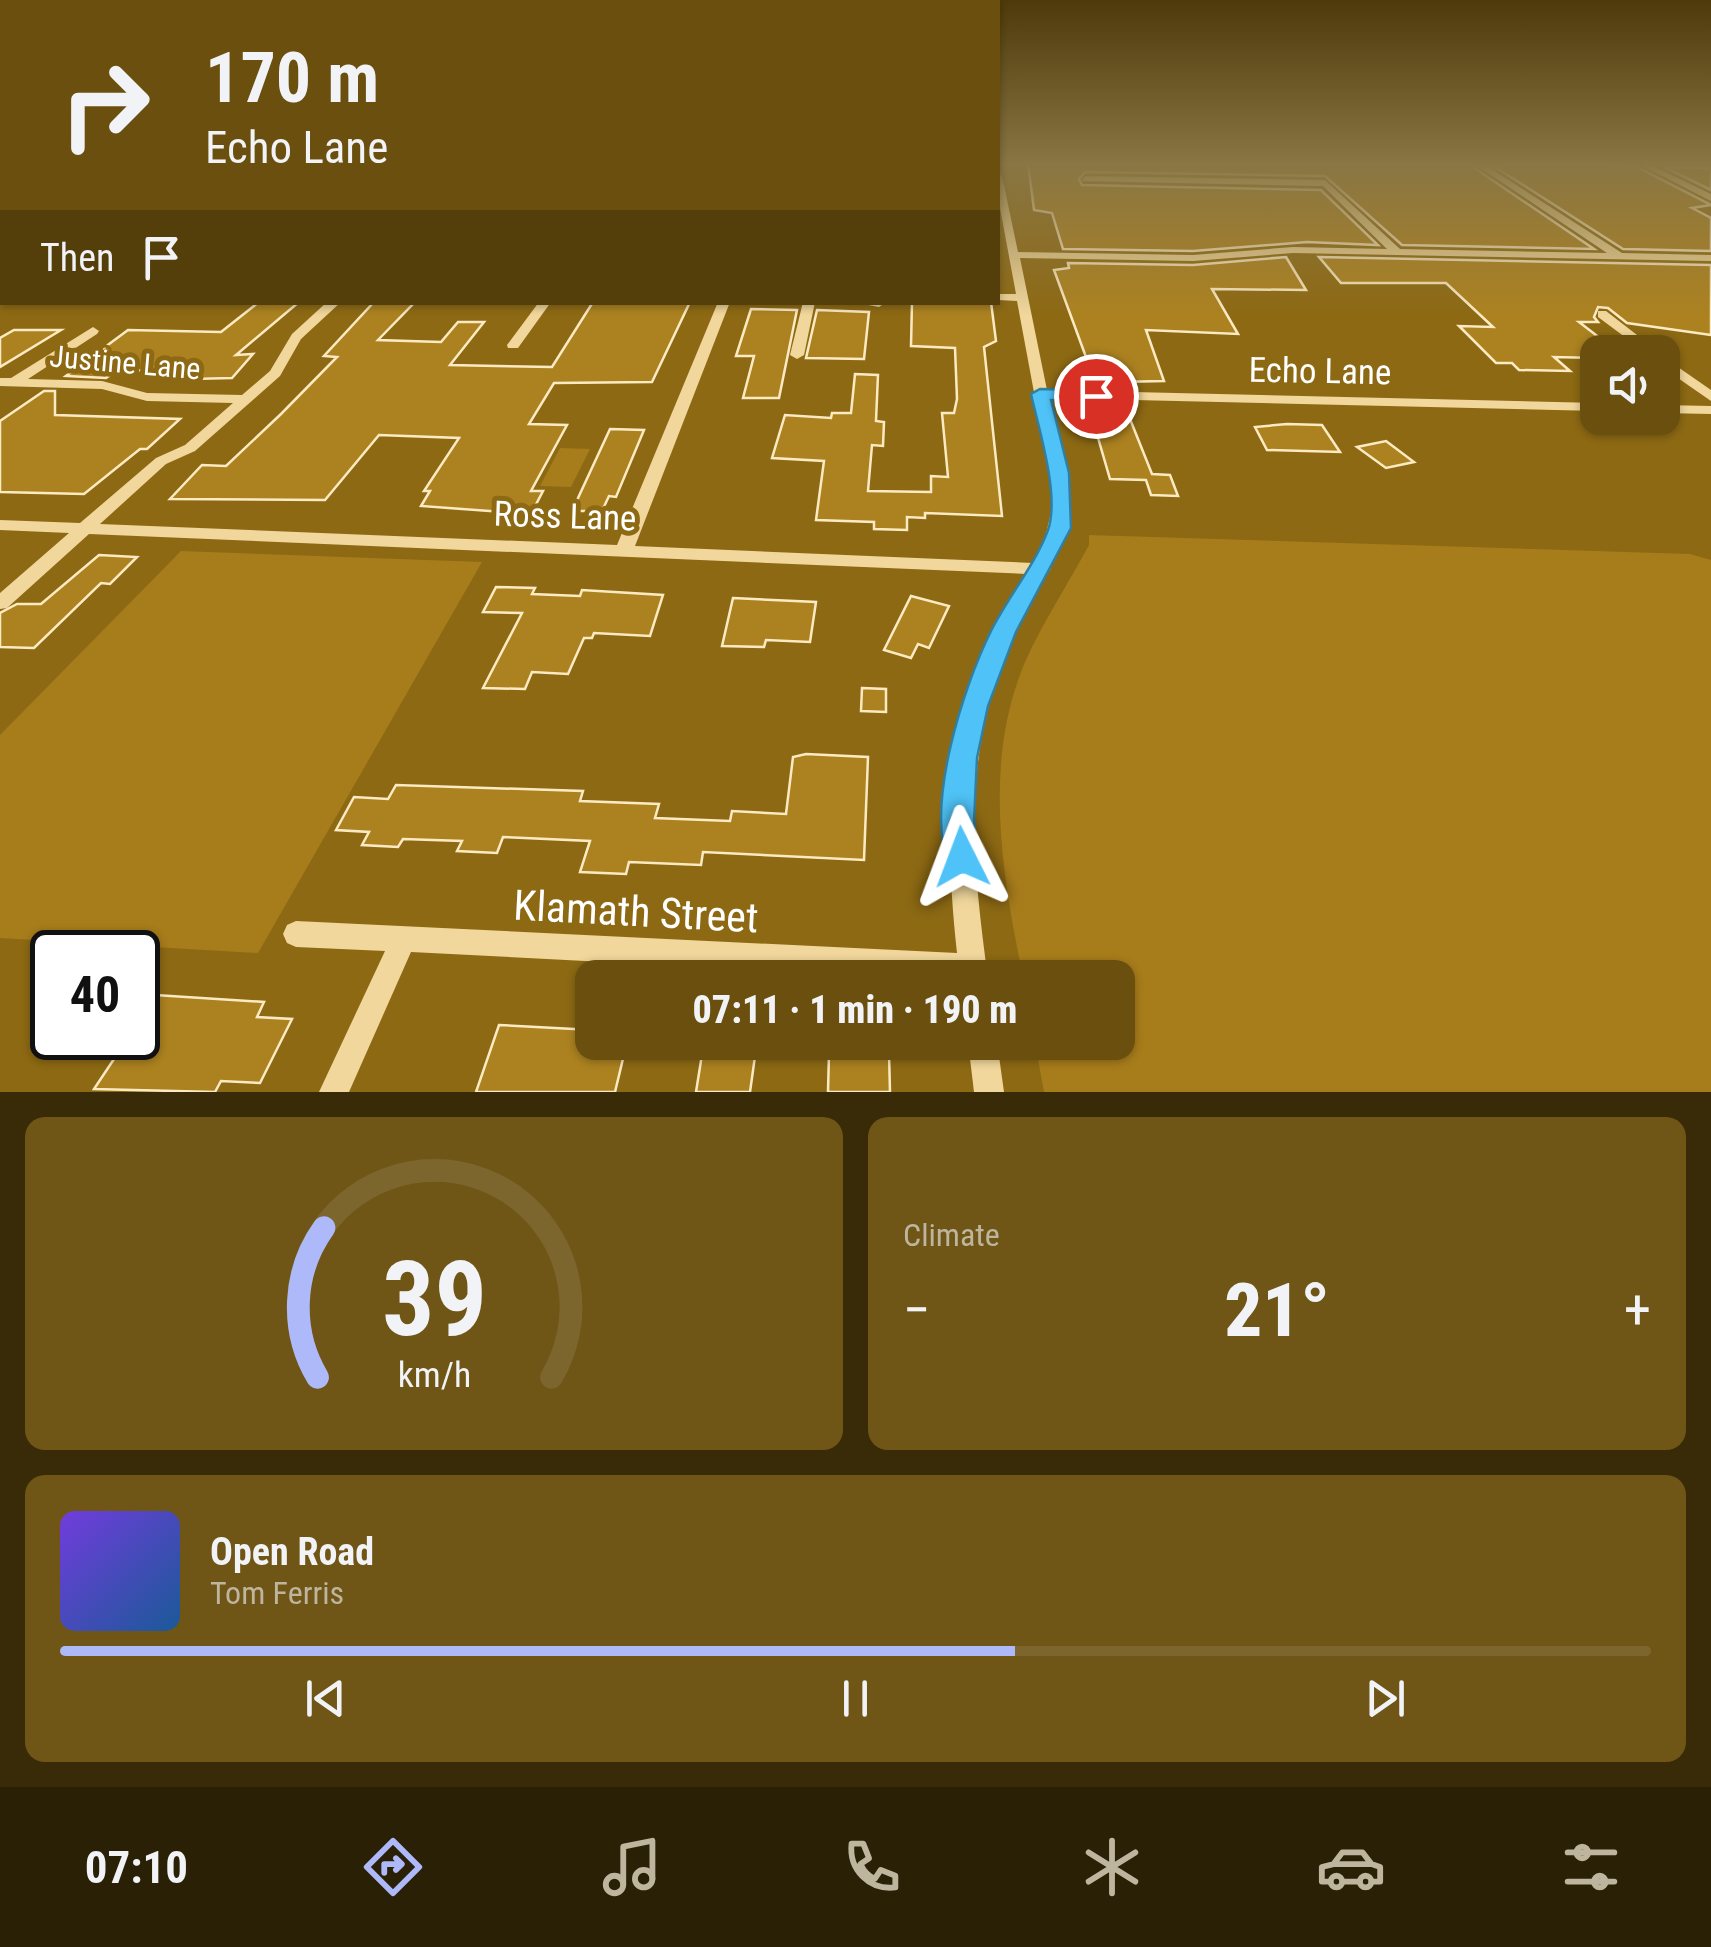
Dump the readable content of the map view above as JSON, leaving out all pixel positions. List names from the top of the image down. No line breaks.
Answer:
{"streets":{"street":["Justine Lane","Echo Lane","Ross Lane","Klamath Street"]},"page":{"turn":["170 m","Echo Lane"],"then":"Then","limit":"40","trip":"07:11 · 1 min · 190 m","tile":"Climate","heat":["−","21°","+"],"song":["Open Road","Tom Ferris"],"tabs":"07:10","gauge":["39","km/h"]}}
